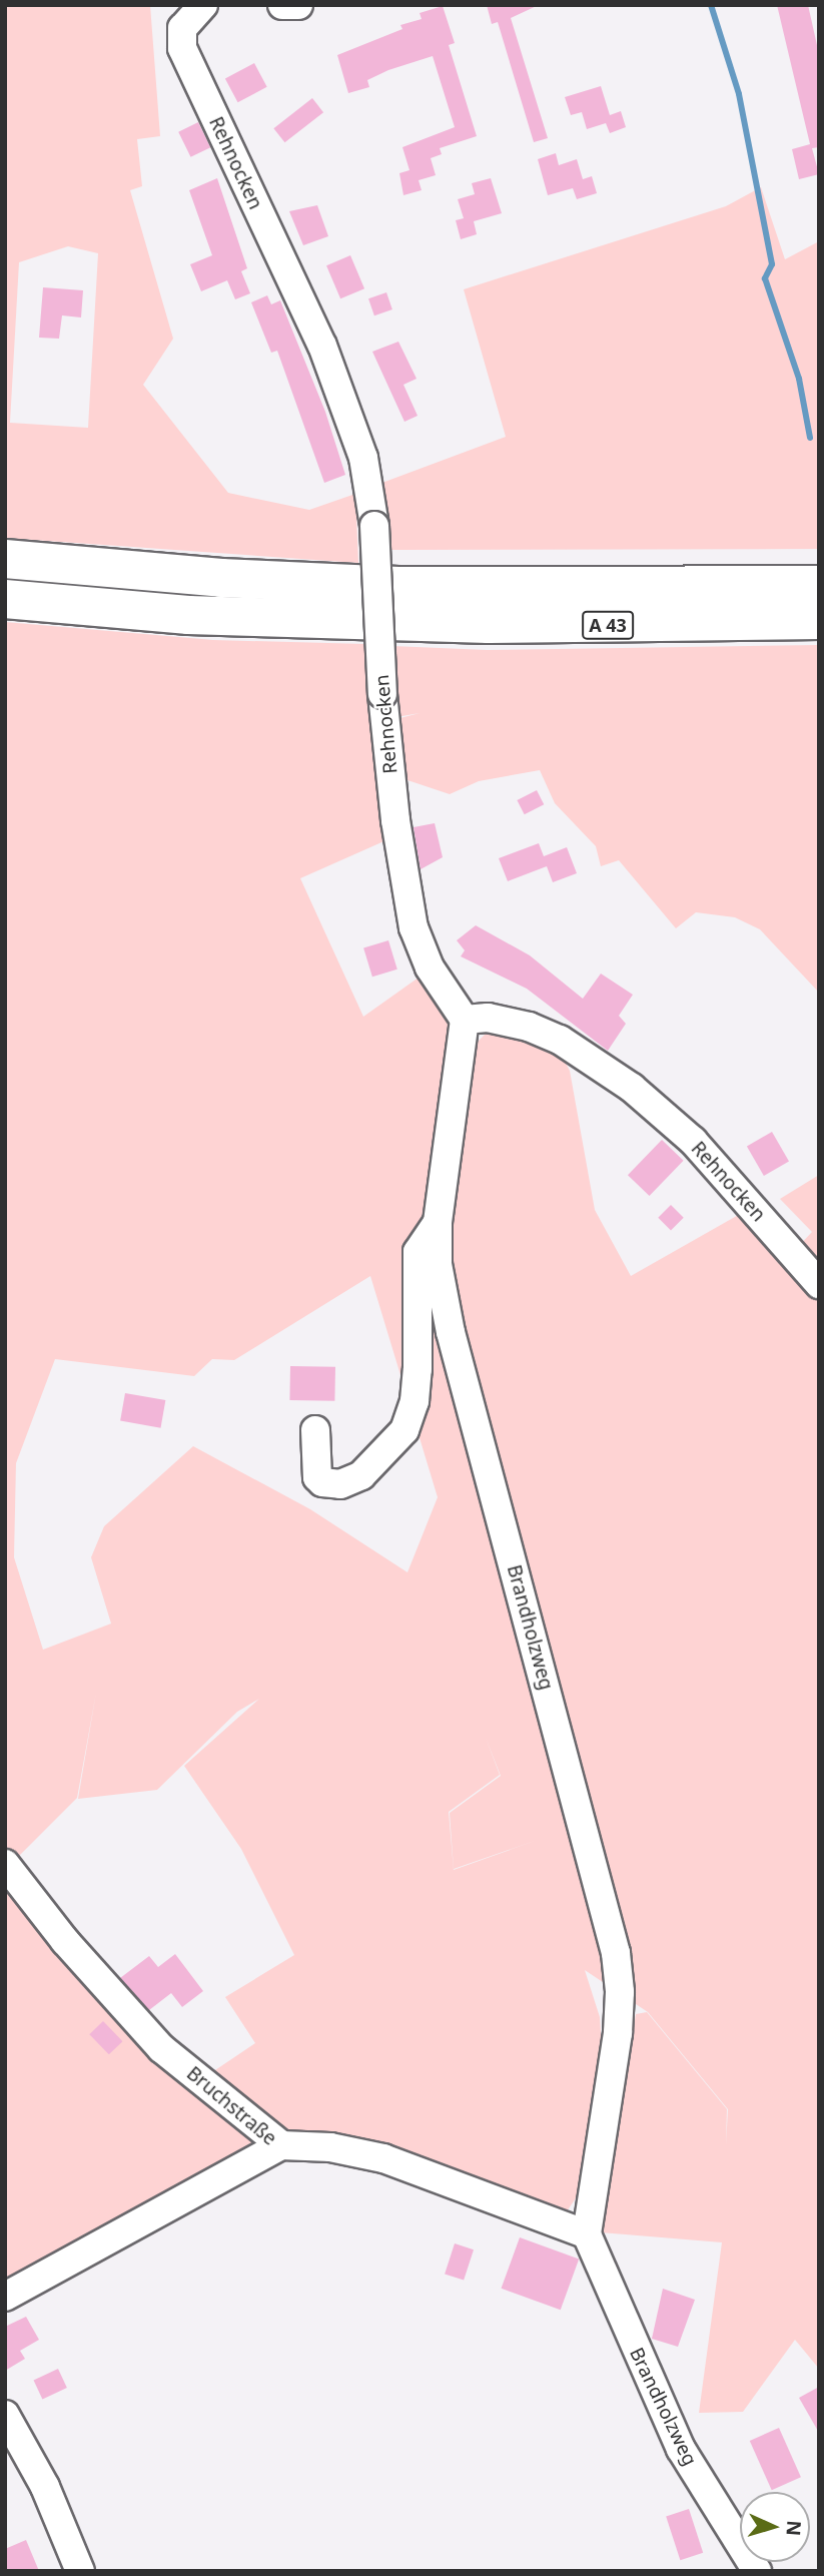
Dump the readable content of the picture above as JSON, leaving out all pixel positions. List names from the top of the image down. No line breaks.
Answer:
{"streets":{"highway":["A 43"],"street":["Rehnocken","Brandholzweg","Bruchstraße"]},"crossings":[["Rehnocken","Brandholzweg"]],"north":"right"}
